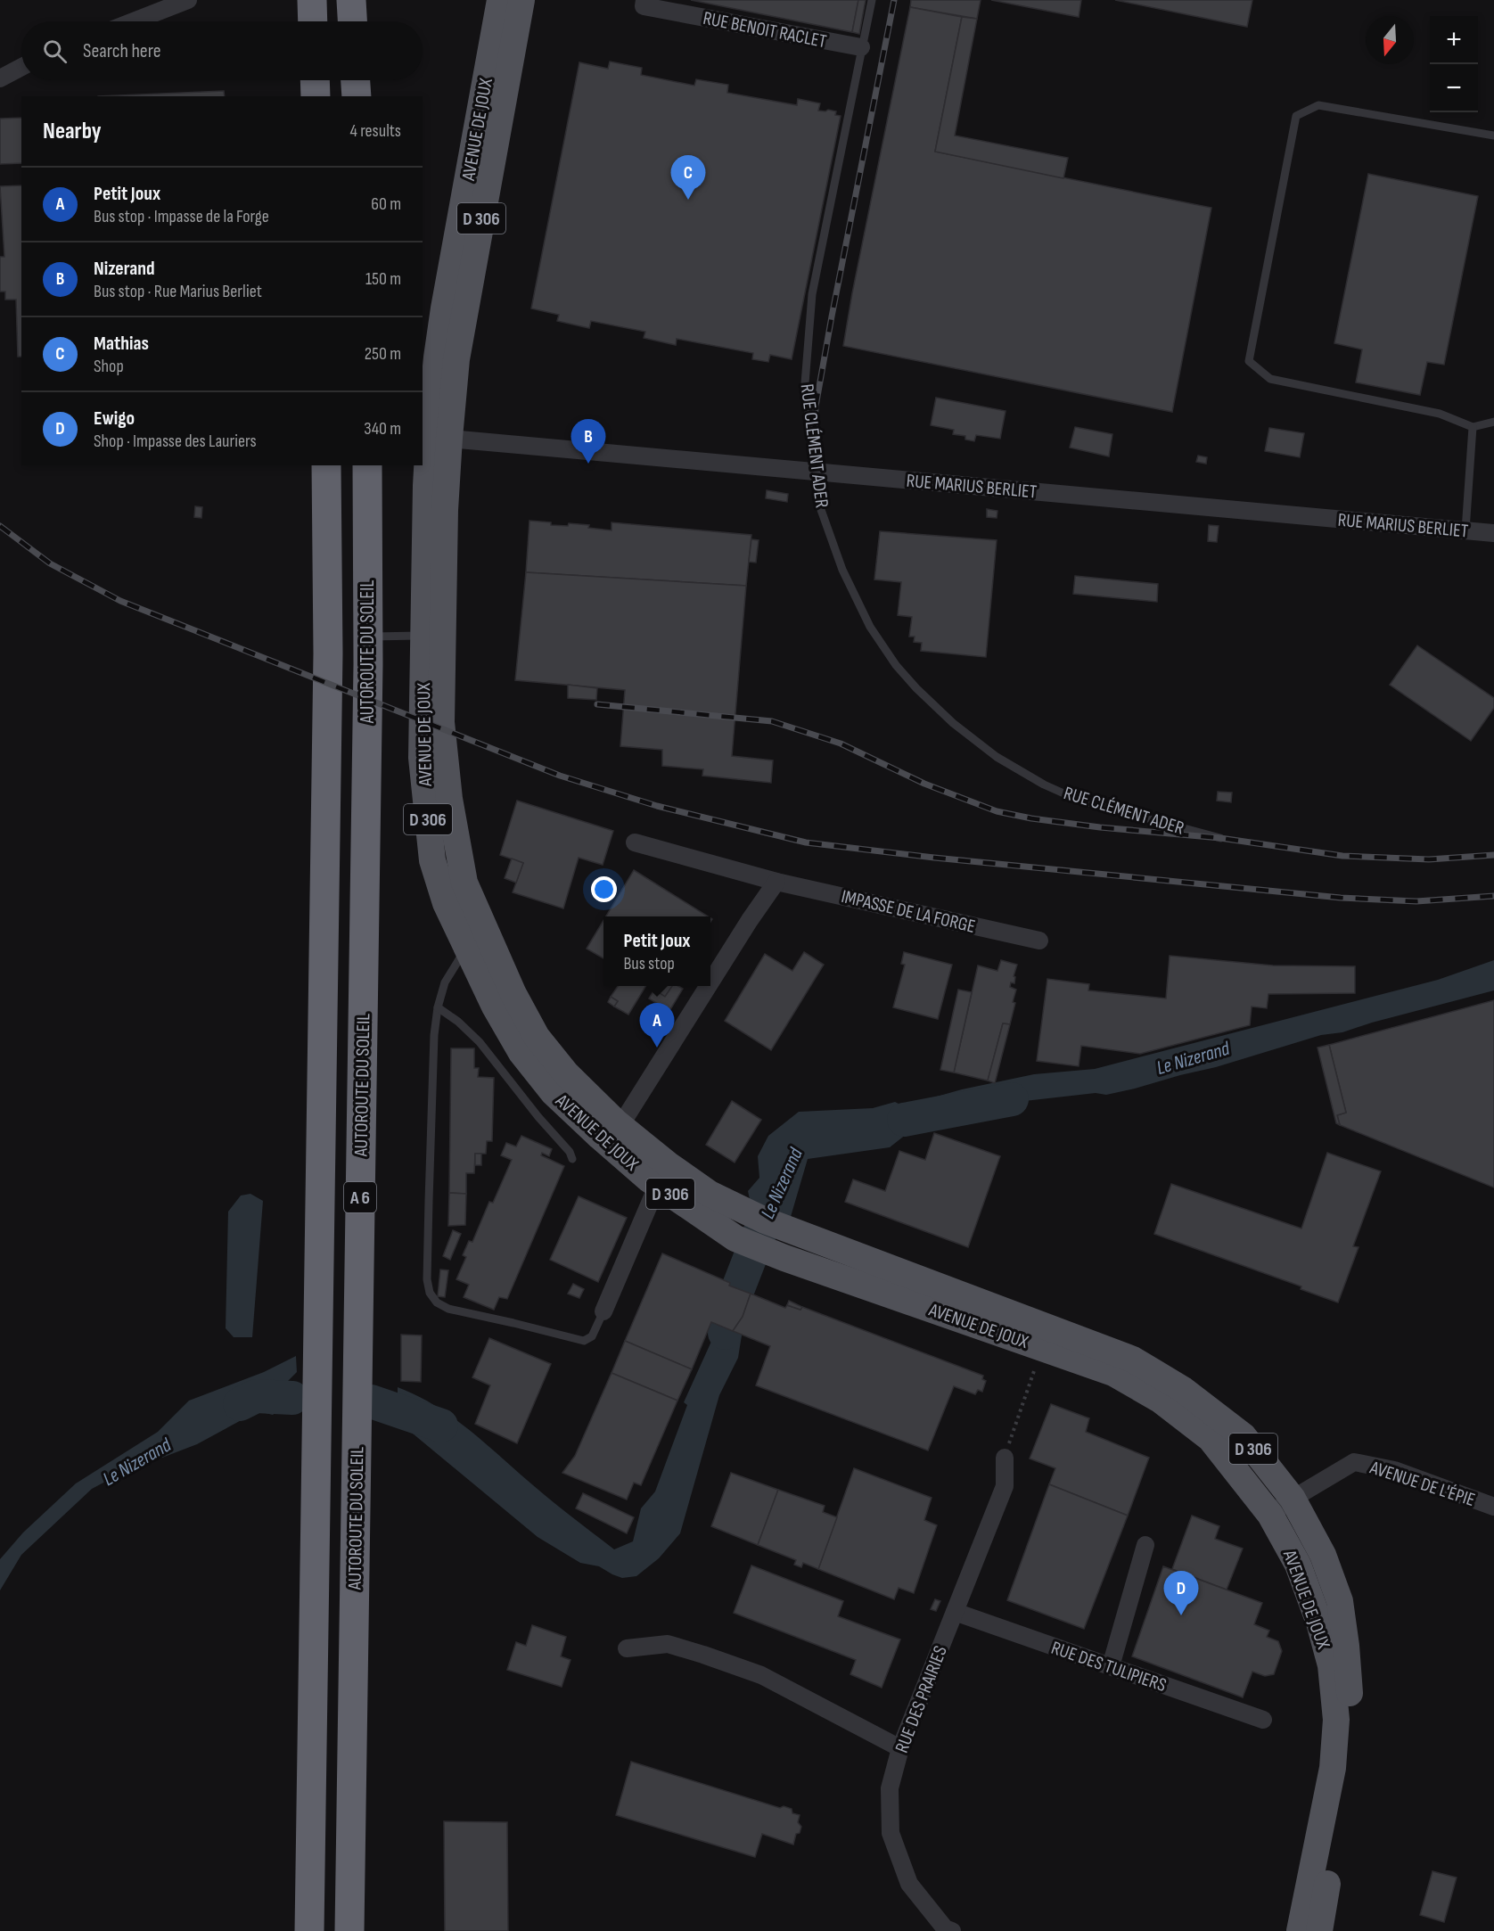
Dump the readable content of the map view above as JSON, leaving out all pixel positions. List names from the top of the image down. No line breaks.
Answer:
{"streets":{"highway":["AUTOROUTE DU SOLEIL","A 6"],"main road":["AVENUE DE JOUX","D 306"],"street":["RUE BENOIT RACLET","RUE MARIUS BERLIET","IMPASSE DE LA FORGE","AVENUE DE L'ÉPIE","RUE DES TULIPIERS","RUE DES PRAIRIES"],"lane":["RUE CLÉMENT ADER"]},"crossings":[["RUE BENOIT RACLET","RUE CLÉMENT ADER"],["AVENUE DE JOUX","RUE MARIUS BERLIET"],["AVENUE DE JOUX","AVENUE DE L'ÉPIE"],["RUE CLÉMENT ADER","RUE MARIUS BERLIET"],["RUE DES TULIPIERS","RUE DES PRAIRIES"]],"water":["Le Nizerand"],"north":"bottom","page":{"map_buttons":["+","−"],"search":"Search here","heading":["Nearby","4 results"],"pins":["C","B","A","D"],"list":[{"mark":"A","name":"Petit Joux","note":"Bus stop · Impasse de la Forge","value":"60 m"},{"mark":"B","name":"Nizerand","note":"Bus stop · Rue Marius Berliet","value":"150 m"},{"mark":"C","name":"Mathias","note":"Shop","value":"250 m"},{"mark":"D","name":"Ewigo","note":"Shop · Impasse des Lauriers","value":"340 m"}],"popup":["Petit Joux","Bus stop"]}}
